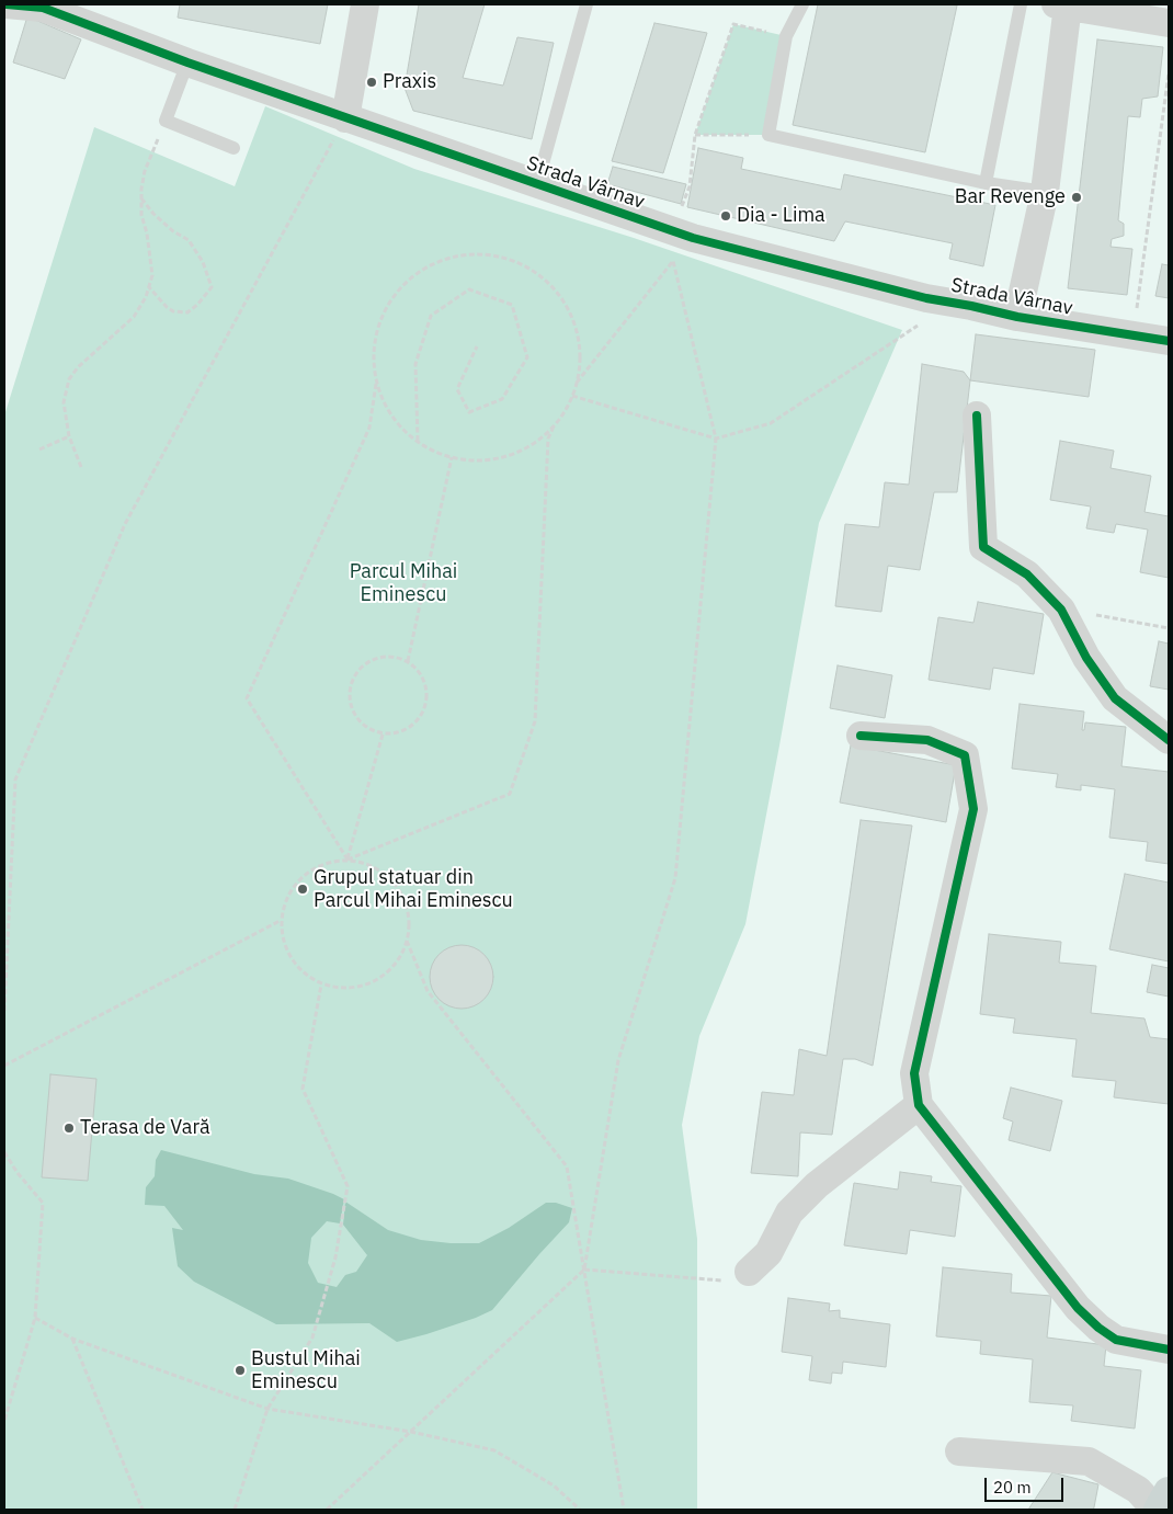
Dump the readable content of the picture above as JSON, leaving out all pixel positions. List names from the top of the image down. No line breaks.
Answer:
{"streets":{"street":["Strada Vârnav"]},"parks":["Parcul Mihai Eminescu"],"places":["Praxis","Bar Revenge","Dia - Lima","Grupul statuar din Parcul Mihai Eminescu","Terasa de Vară","Bustul Mihai Eminescu"],"scale_bar":"20 m"}
